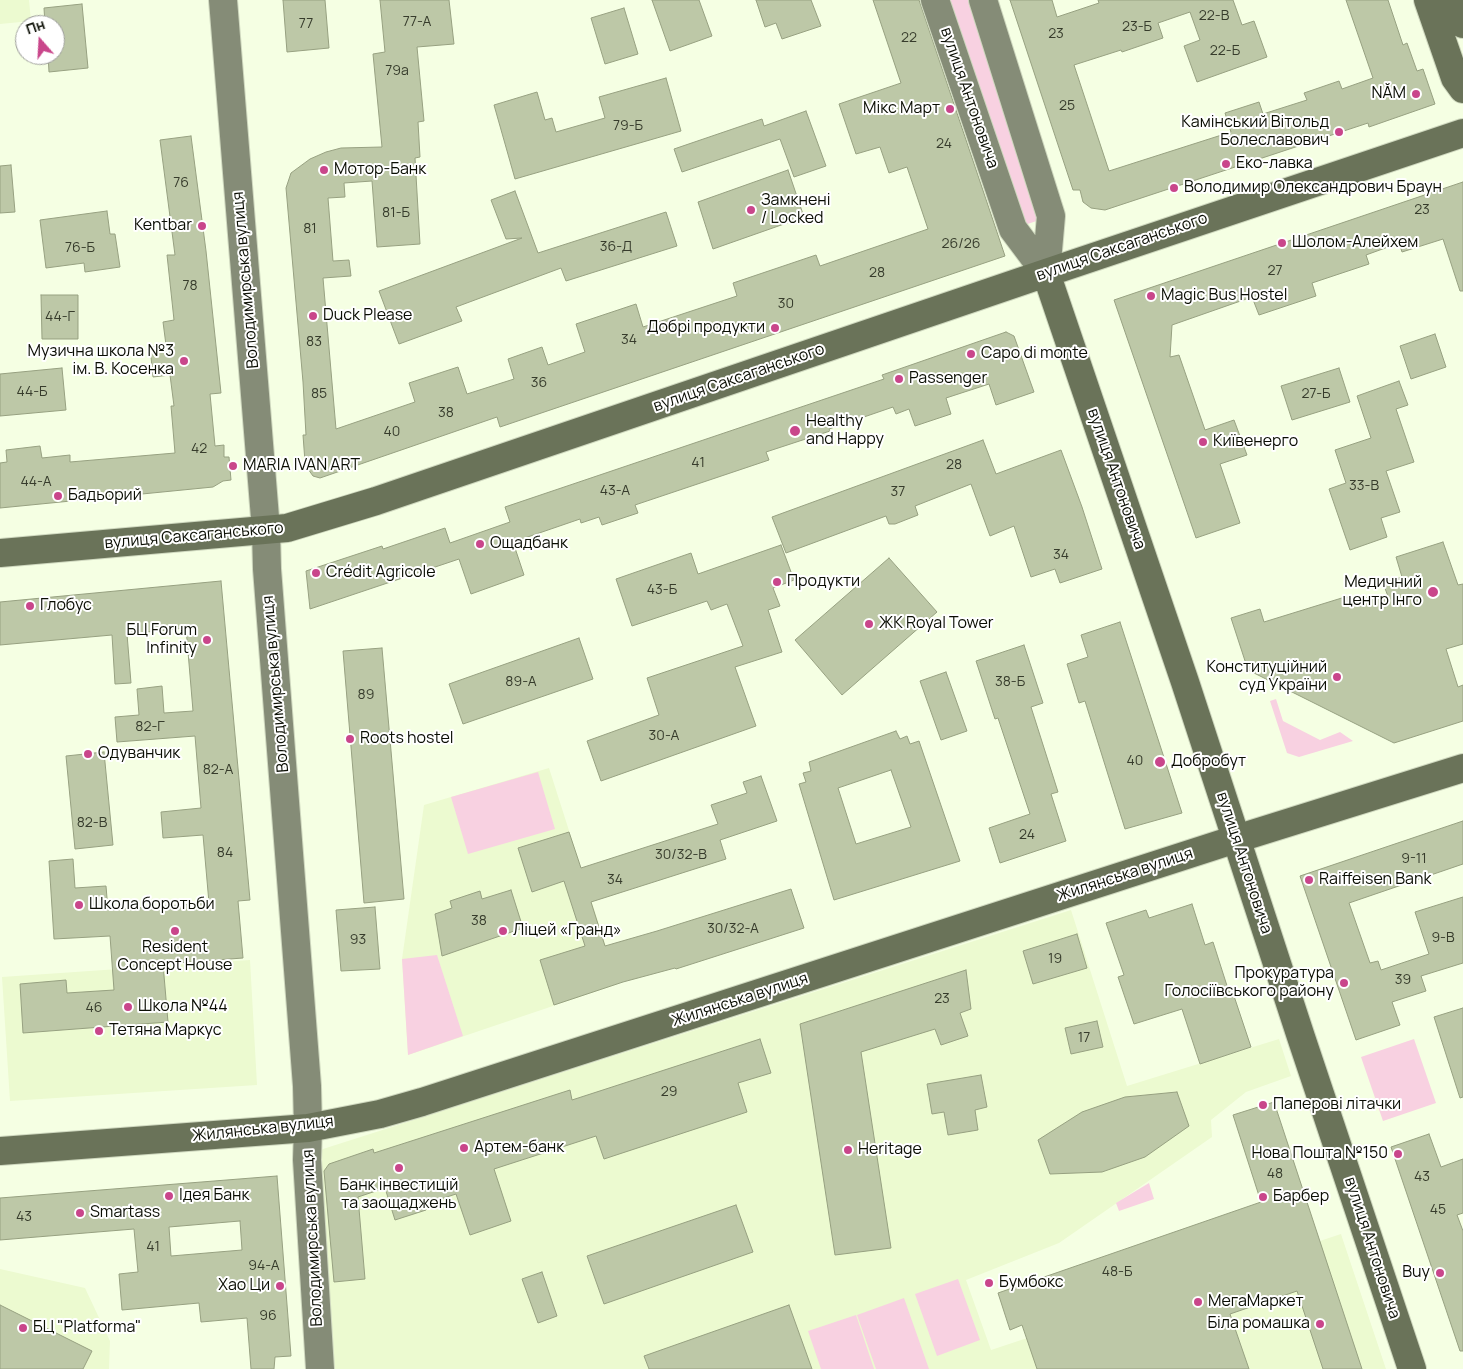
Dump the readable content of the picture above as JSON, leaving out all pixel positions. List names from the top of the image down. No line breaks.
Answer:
{"streets":{"main road":["вулиця Антоновича","вулиця Саксаганського","Жилянська вулиця"],"street":["Володимирська вулиця"]},"crossings":[["вулиця Антоновича","вулиця Саксаганського"],["вулиця Антоновича","Жилянська вулиця"],["вулиця Саксаганського","Володимирська вулиця"],["Володимирська вулиця","Жилянська вулиця"]],"places":["NĂM","Мікс Март","Камінський Вітольд Болеславович","Еко-лавка","Мотор-Банк","Володимир Олександрович Браун","Замкнені / Locked","Kentbar","Шолом-Алейхем","Magic Bus Hostel","Duck Please","Добрі продукти","Capo di monte","Музична школа №3 ім. В. Косенка","Passenger","Healthy and Happy","Київенерго","MARIA IVAN ART","Бадьорий","Ощадбанк","Crédit Agricole","Продукти","Медичний центр Інго","Глобус","ЖК Royal Tower","БЦ Forum Infinity","Конституційний суд України","Roots hostel","Одуванчик","Добробут","Raiffeisen Bank","Школа боротьби","Resident Concept House","Ліцей «Гранд»","Прокуратура Голосіївського району","Школа №44","Тетяна Маркус","Паперові літачки","Артем-банк","Heritage","Нова Пошта №150","Банк інвестицій та заощаджень","Ідея Банк","Барбер","Smartass","Buy","Бумбокс","Хао Ци","МегаМаркет","Біла ромашка","БЦ \"Platforma\""],"house_numbers":["22-В","77-А","77","23-Б","23","22","22-Б","79а","25","79-Б","24","76","23","81-Б","81","26/26","36-Д","76-Б","27","28","78","30","44-Г","34","83","36","44-Б","85","27-Б","38","40","42","41","28","44-А","33-В","43-А","37","34","43-Б","89-А","38-Б","89","82-Г","30-А","40","82-А","82-В","24","84","30/32-В","9-11","34","38","30/32-А","9-В","93","19","39","23","46","17","29","48","43","45","43","41","94-А","48-Б","96"],"north":"top"}
